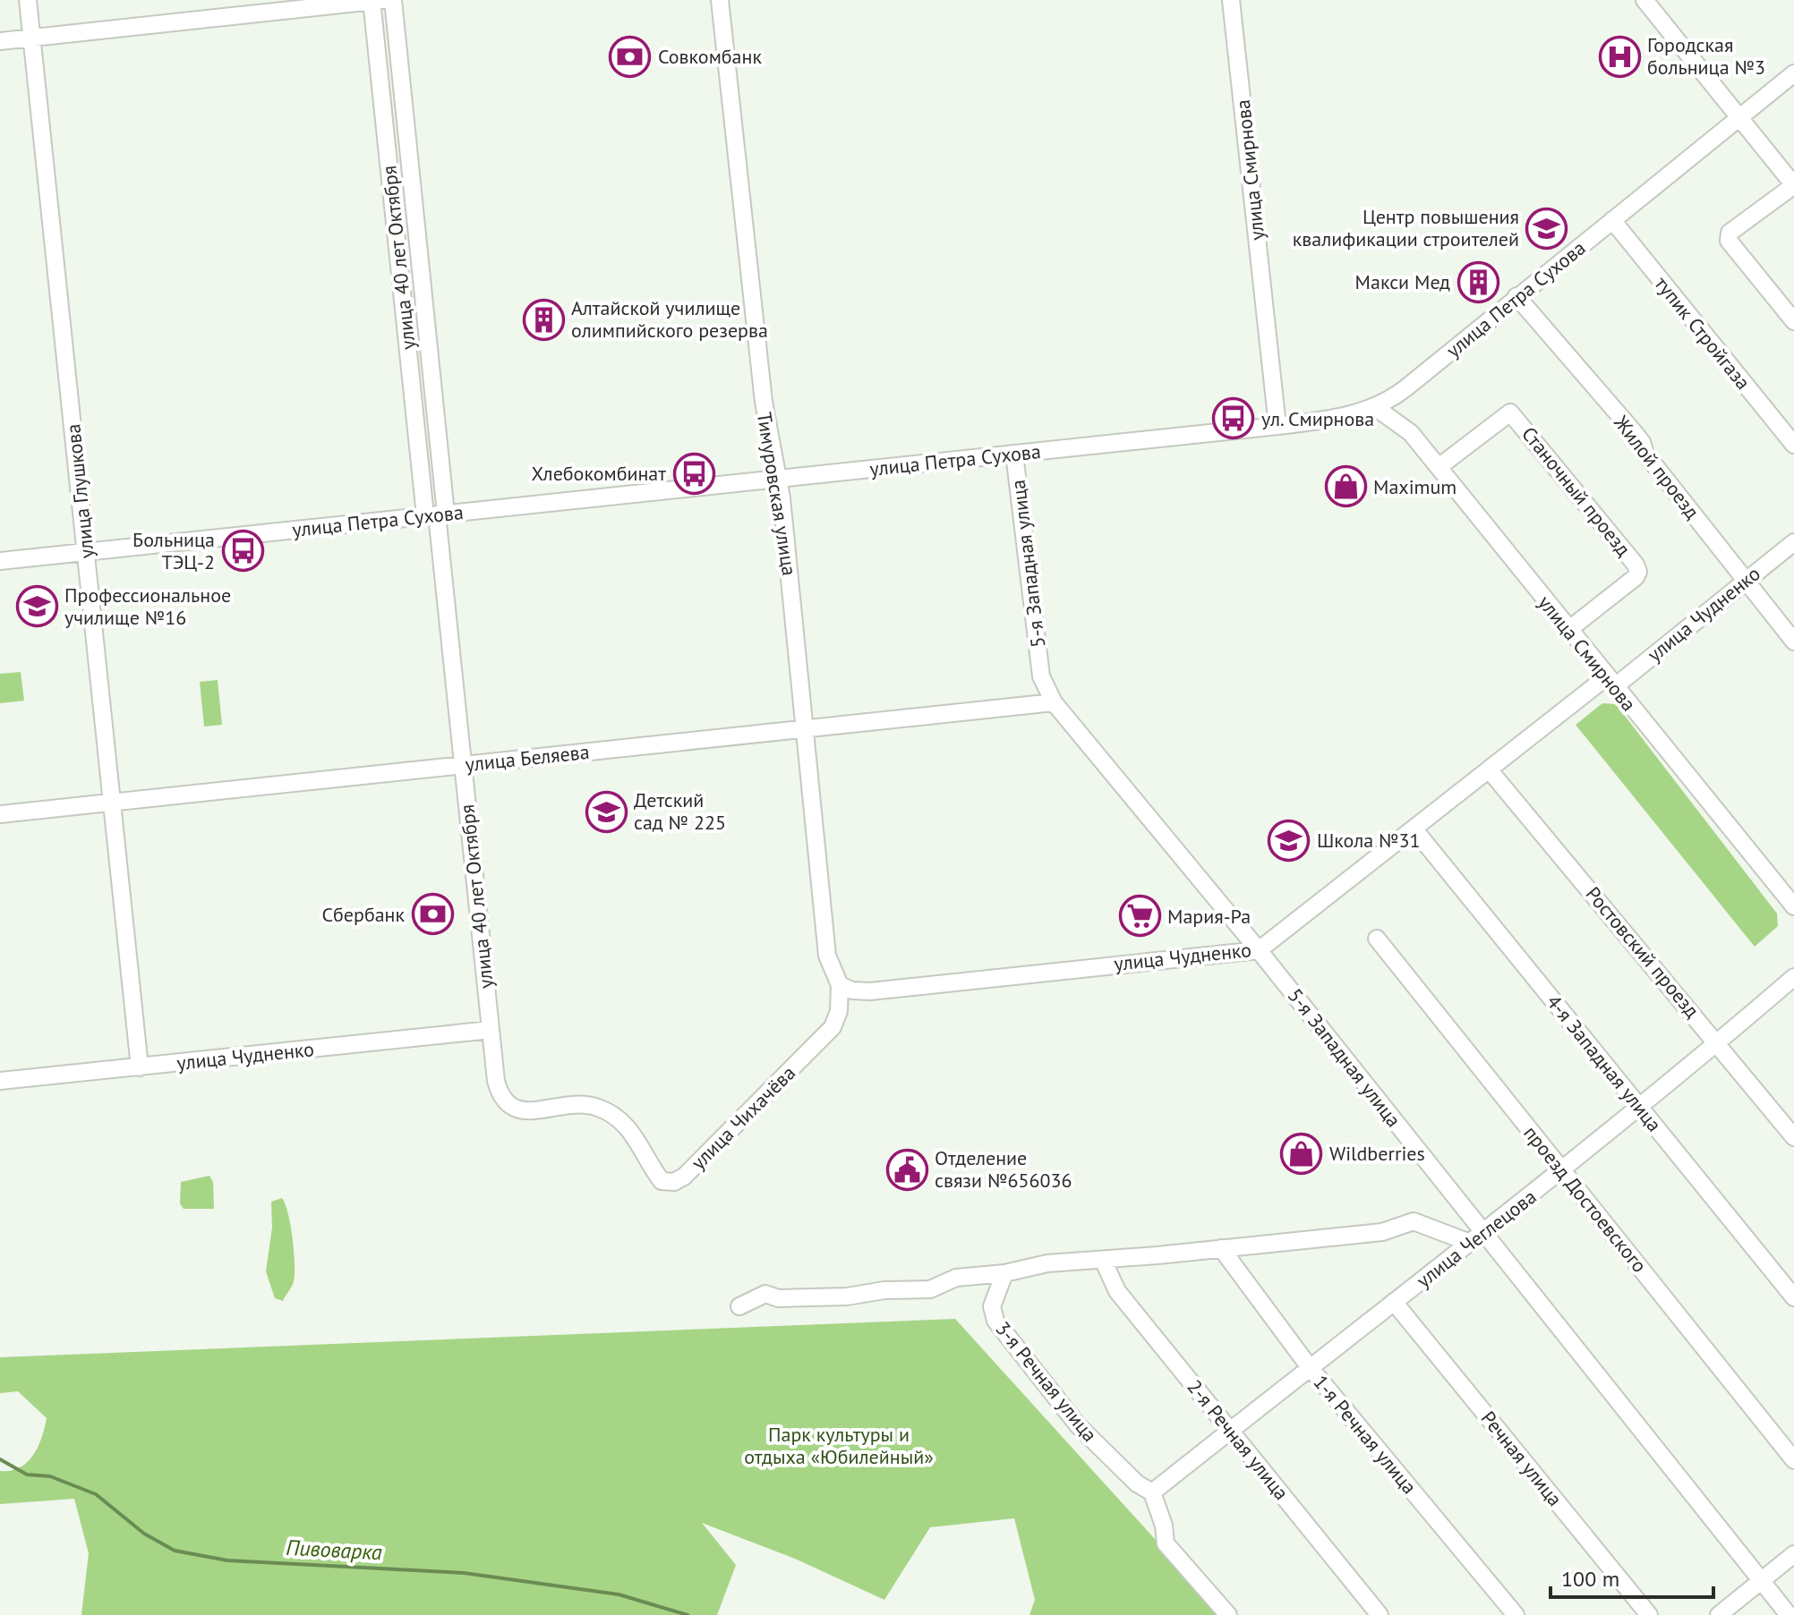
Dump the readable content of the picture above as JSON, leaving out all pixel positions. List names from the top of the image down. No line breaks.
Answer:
{"streets":{"street":["улица Смирнова","улица 40 лет Октября","улица Петра Сухова","тупик Стройгаза","Жилой проезд","улица Глушкова","Станочный проезд","Тимуровская улица","5-я Западная улица","улица Чудненко","улица Беляева","Ростовский проезд","4-я Западная улица","улица Чихачёва","проезд Достоевского","улица Чеглецова","3-я Речная улица","1-я Речная улица","2-я Речная улица","Речная улица"]},"crossings":[["улица Смирнова","улица Петра Сухова"],["улица Смирнова","Станочный проезд"],["улица Смирнова","улица Чудненко"],["улица 40 лет Октября","улица Петра Сухова"],["улица 40 лет Октября","улица Чудненко"],["улица 40 лет Октября","улица Беляева"],["улица 40 лет Октября","улица Чихачёва"],["улица Петра Сухова","тупик Стройгаза"],["улица Петра Сухова","Жилой проезд"],["улица Петра Сухова","улица Глушкова"],["улица Петра Сухова","Тимуровская улица"],["улица Петра Сухова","5-я Западная улица"],["Жилой проезд","улица Чудненко"],["улица Глушкова","улица Чудненко"],["улица Глушкова","улица Беляева"],["Тимуровская улица","улица Чудненко"],["Тимуровская улица","улица Беляева"],["Тимуровская улица","улица Чихачёва"],["5-я Западная улица","улица Чудненко"],["5-я Западная улица","улица Беляева"],["5-я Западная улица","улица Чеглецова"],["улица Чудненко","Ростовский проезд"],["улица Чудненко","4-я Западная улица"],["улица Чудненко","улица Чихачёва"],["Ростовский проезд","улица Чеглецова"],["4-я Западная улица","улица Чеглецова"],["проезд Достоевского","улица Чеглецова"],["улица Чеглецова","3-я Речная улица"],["улица Чеглецова","1-я Речная улица"],["улица Чеглецова","2-я Речная улица"],["улица Чеглецова","Речная улица"]],"water":["Пивоварка"],"parks":["Парк культуры и отдыха «Юбилейный»"],"places":{"bank":["Совкомбанк","Сбербанк"],"hospital":["Городская больница №3"],"school or university":["Центр повышения квалификации строителей","Профессиональное училище №16","Детский сад № 225","Школа №31"],"building":["Макси Мед","Алтайской училище олимпийского резерва"],"bus stop":["ул. Смирнова","Хлебокомбинат","Больница ТЭЦ-2"],"shop":["Maximum","Wildberries"],"supermarket":["Мария-Ра"],"public building":["Отделение связи №656036"]},"scale_bar":"100 m"}
